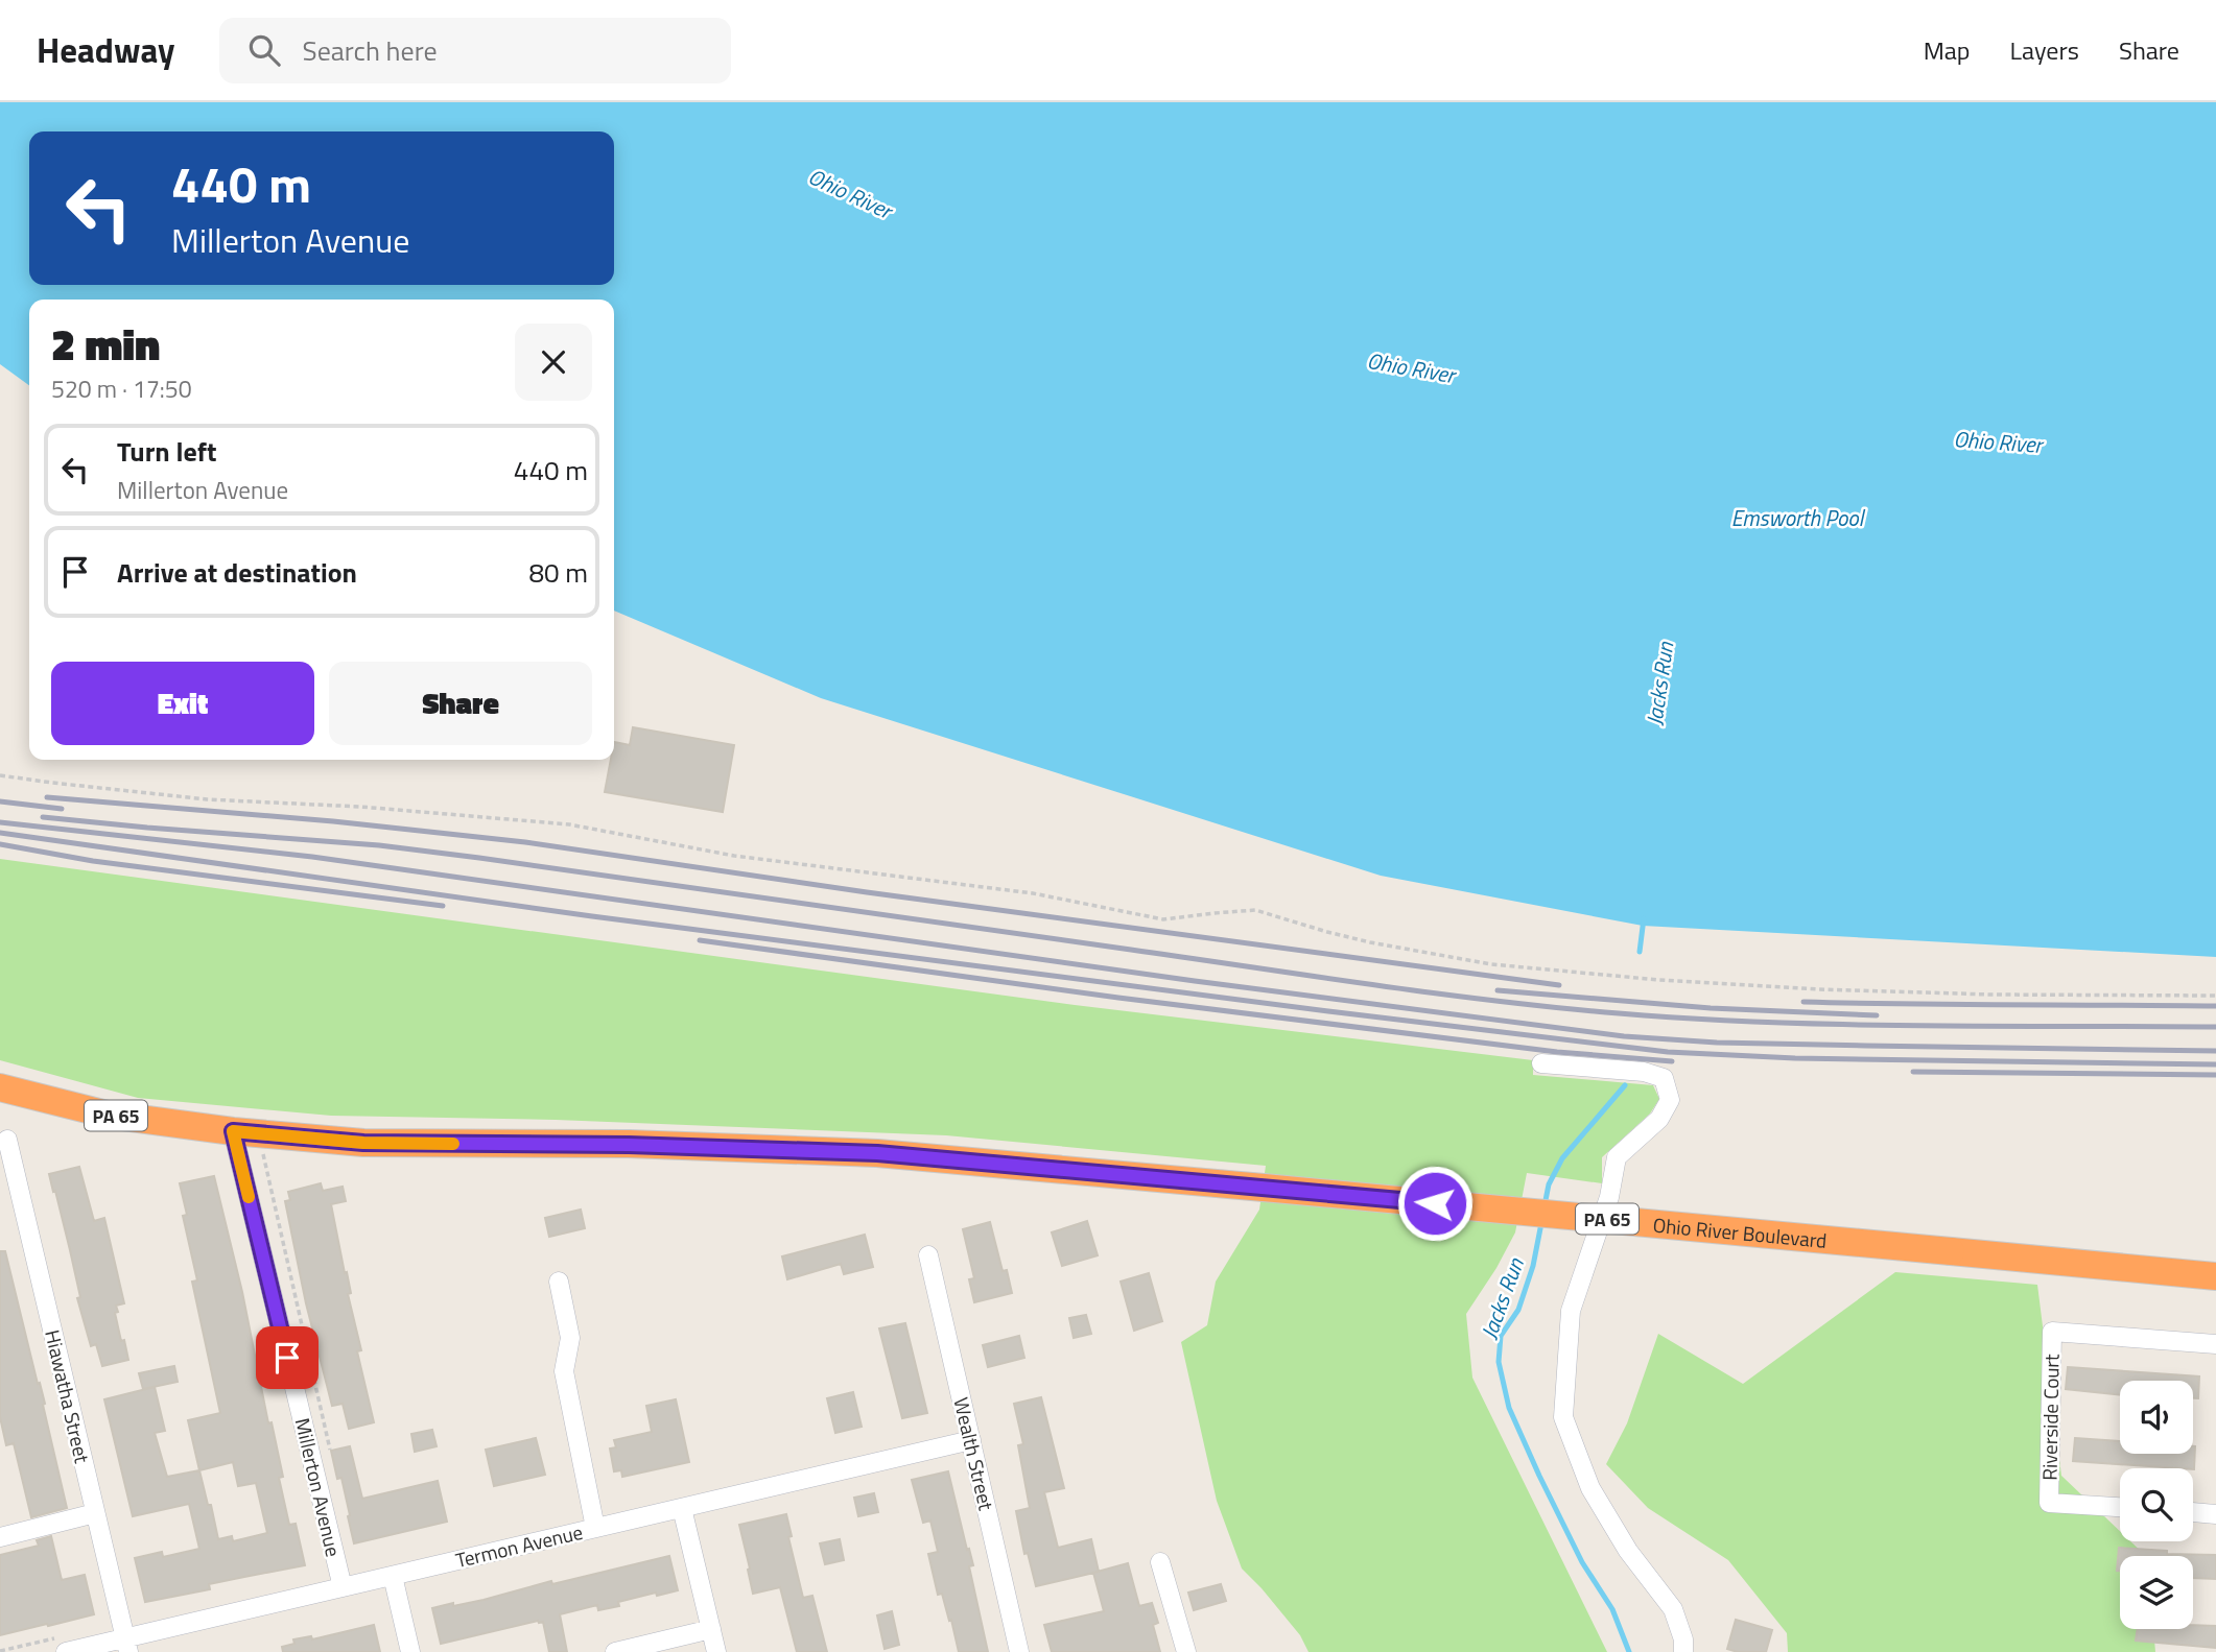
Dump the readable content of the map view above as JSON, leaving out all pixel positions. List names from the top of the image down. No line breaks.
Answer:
{"streets":{"highway":["PA 65","Ohio River Boulevard"],"street":["Hiawatha Street","Riverside Court","Wealth Street","Millerton Avenue","Termon Avenue"]},"crossings":[["Ohio River Boulevard","Millerton Avenue"],["Hiawatha Street","Termon Avenue"],["Wealth Street","Termon Avenue"],["Millerton Avenue","Termon Avenue"]],"water":["Ohio River","Emsworth Pool","Jacks Run"],"page":{"header":"Headway","search":"Search here","nav":["Map","Layers","Share"],"turn":["440 m","Millerton Avenue"],"heading":["2 min","520 m · 17:50"],"list":[{"name":"Turn left","note":"Millerton Avenue","value":"440 m"},{"name":"Arrive at destination","value":"80 m"}],"buttons":["Exit","Share"]}}
